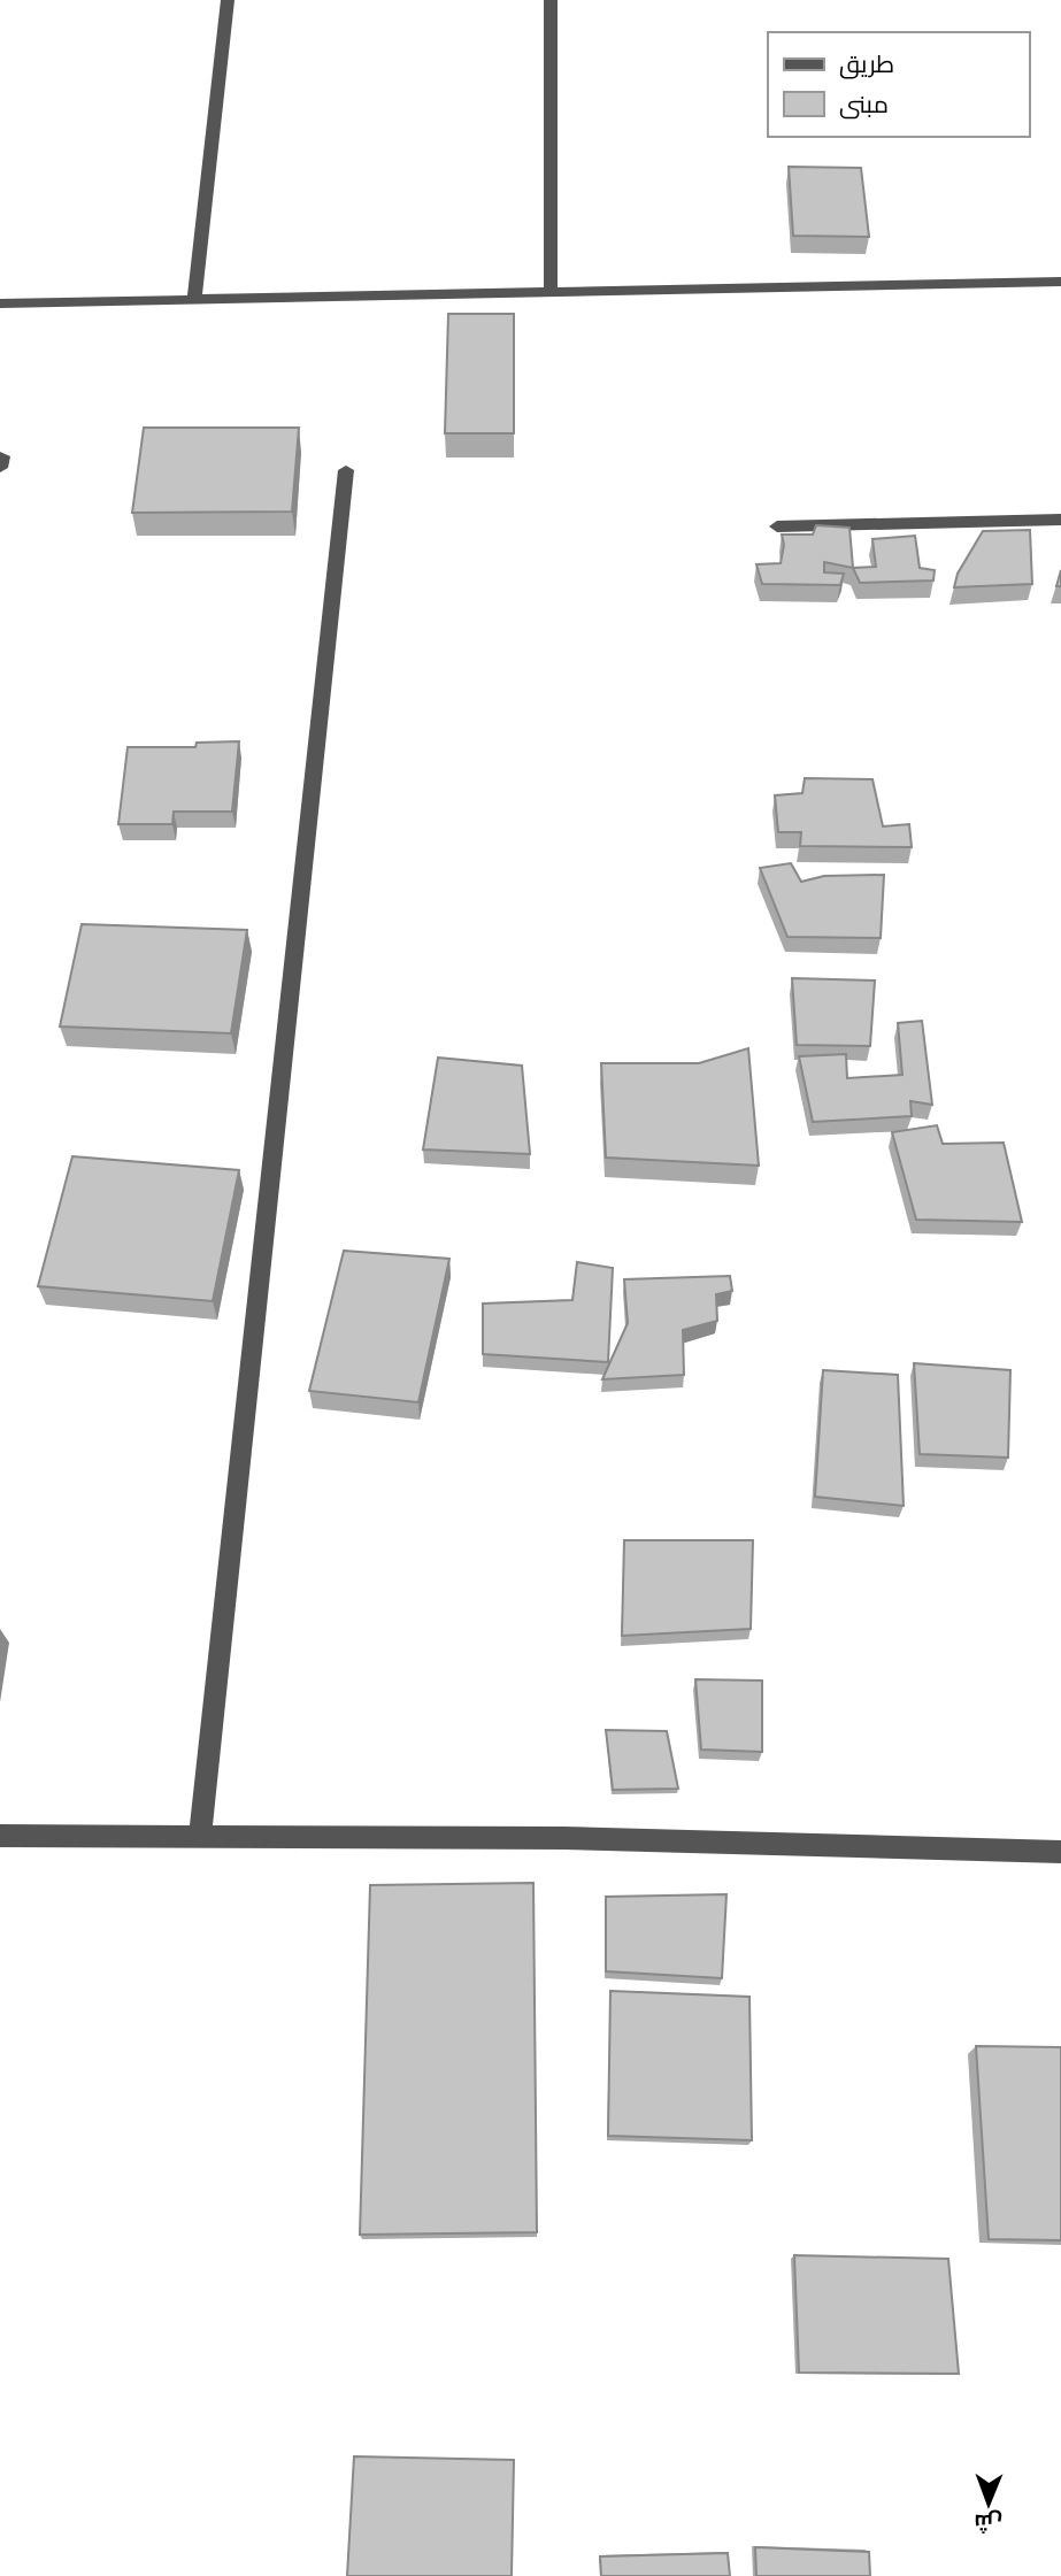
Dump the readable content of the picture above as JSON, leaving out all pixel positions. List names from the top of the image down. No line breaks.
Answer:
{"legend":["طريق","مبنى"],"north":"bottom"}
